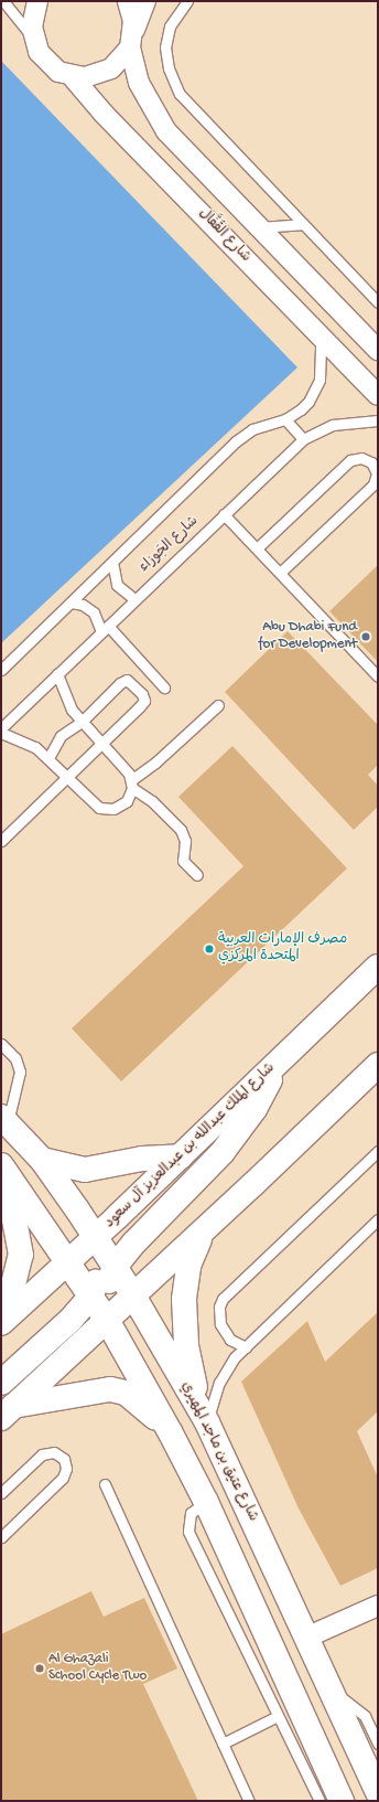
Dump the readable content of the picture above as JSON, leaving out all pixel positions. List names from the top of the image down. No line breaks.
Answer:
{"streets":{"main road":["شارع الملك عبدالله بن عبدالعزيز آل سعود","شارع عتيق بن ماجد المهيري"],"street":["شارع القُفَّال"],"lane":["شارع الجَوزاء"]},"crossings":[["شارع القُفَّال","شارع الجَوزاء"],["شارع الملك عبدالله بن عبدالعزيز آل سعود","شارع عتيق بن ماجد المهيري"]],"places":["Abu Dhabi Fund for Development","مصرف الإمارات العربية المتحدة المركزي","Al Ghazali School Cycle Two"]}
